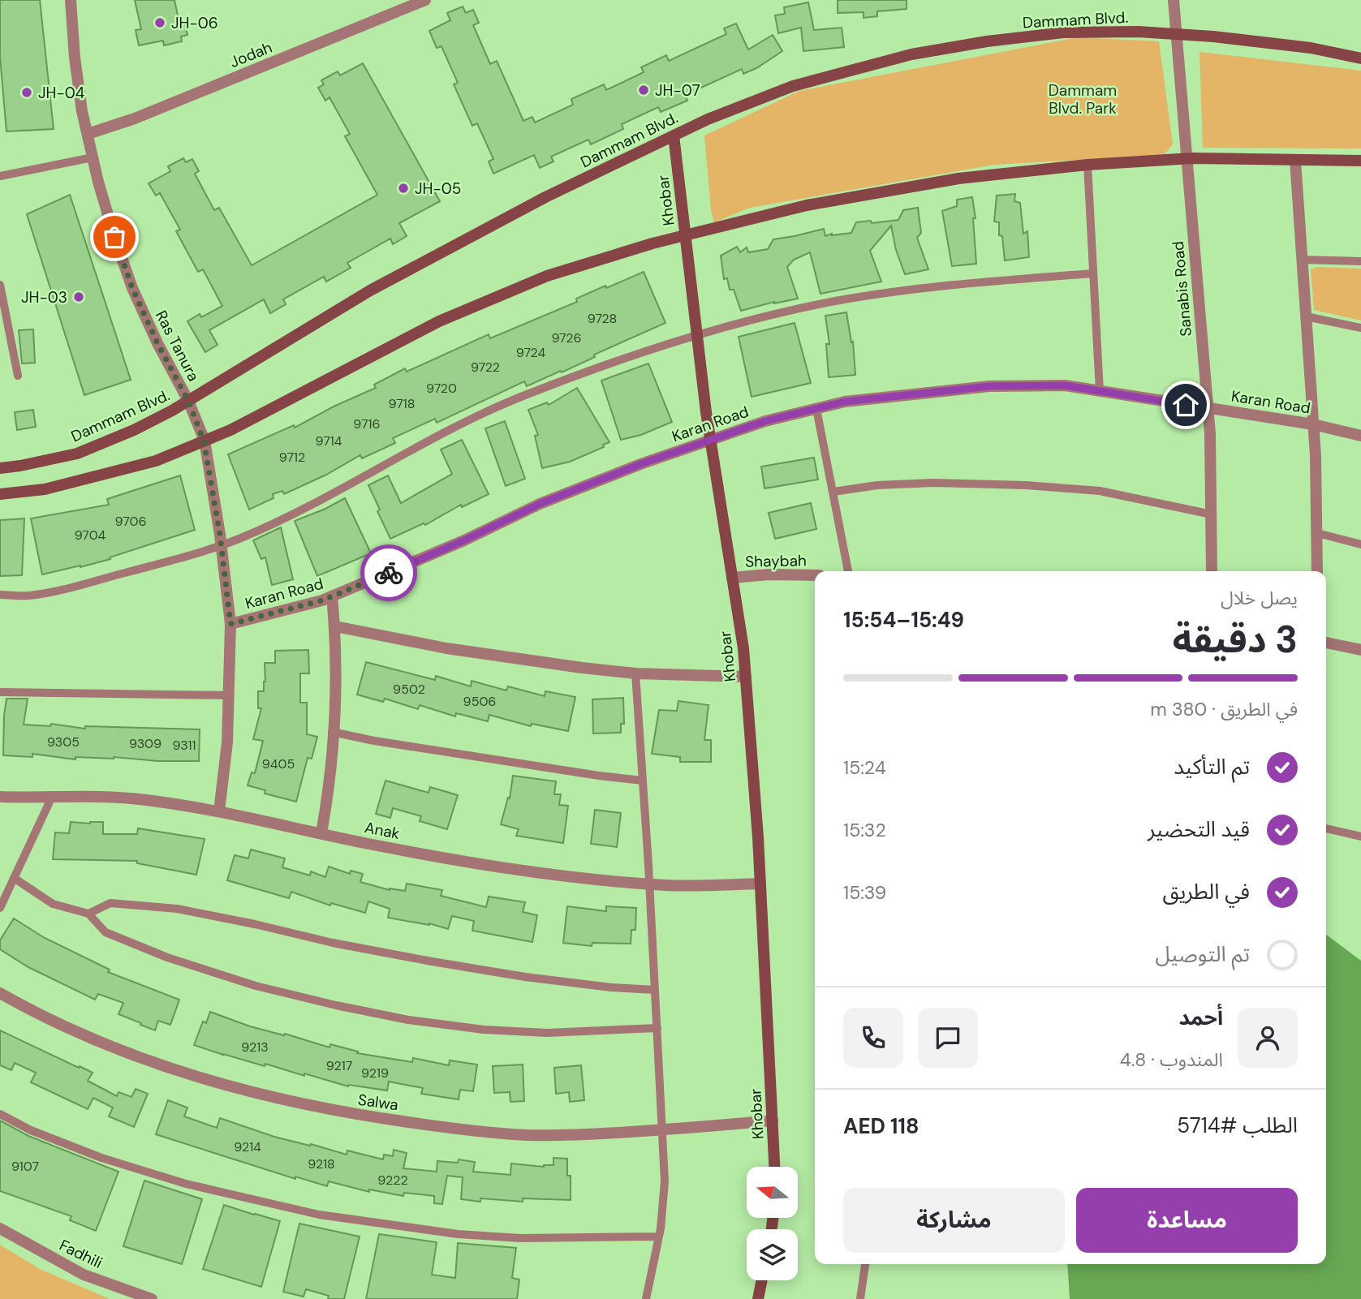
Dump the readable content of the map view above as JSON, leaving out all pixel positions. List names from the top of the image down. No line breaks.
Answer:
{"streets":{"main road":["Dammam Blvd.","Khobar"],"street":["Jodah","Sanabis Road","Ras Tanura","Karan Road","Shaybah","Anak","Salwa","Fadhili"]},"crossings":[["Dammam Blvd.","Khobar"],["Dammam Blvd.","Sanabis Road"],["Dammam Blvd.","Ras Tanura"],["Jodah","Ras Tanura"],["Khobar","Karan Road"],["Khobar","Shaybah"],["Khobar","Anak"],["Khobar","Salwa"],["Sanabis Road","Karan Road"],["Ras Tanura","Karan Road"],["Ras Tanura","Anak"]],"parks":["Dammam Blvd. Park"],"places":["JH-06","JH-07","JH-04","JH-05","JH-03"],"house_numbers":["9728","9726","9724","9722","9720","9718","9716","9714","9712","9706","9704","9502","9506","9305","9309","9311","9405","9213","9217","9219","9214","9218","9107","9222"],"north":"left","page":{"heading":["3 دقيقة","يصل خلال","15:49–15:54"],"panel":["أحمد","المندوب · 4.8","الطلب #5714","AED 118"],"bar":"في الطريق · 380 m","list":[["تم التأكيد","15:24"],["قيد التحضير","15:32"],["في الطريق","15:39"],"تم التوصيل"],"buttons":["مساعدة","مشاركة"]}}
